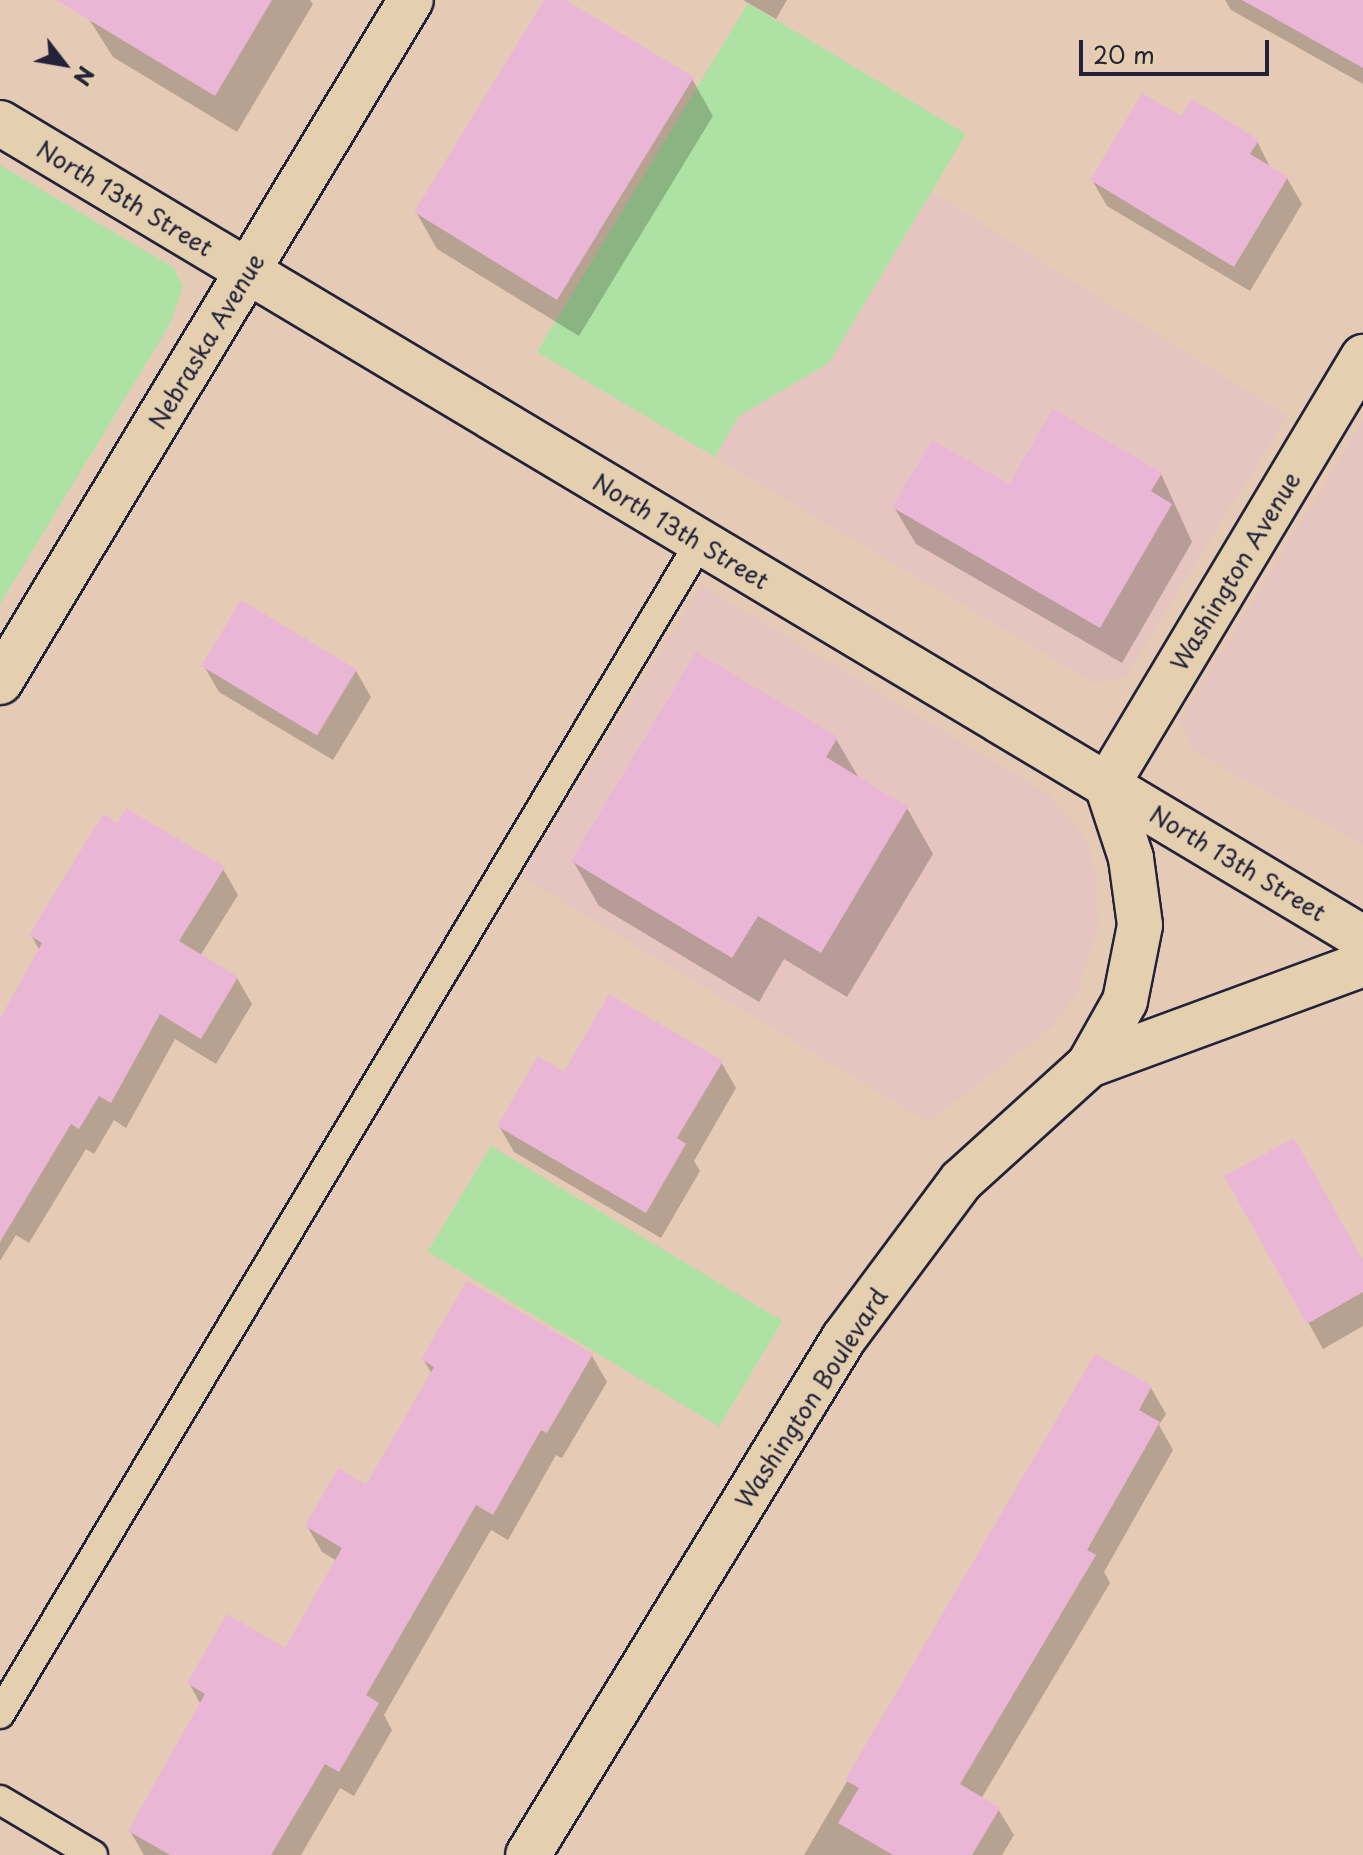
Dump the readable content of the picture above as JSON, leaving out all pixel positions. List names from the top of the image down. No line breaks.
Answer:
{"streets":{"street":["North 13th Street","Nebraska Avenue","Washington Avenue","Washington Boulevard"]},"crossings":[["North 13th Street","Nebraska Avenue"],["North 13th Street","Washington Avenue"]],"scale_bar":"20 m","north":"bottom right"}
